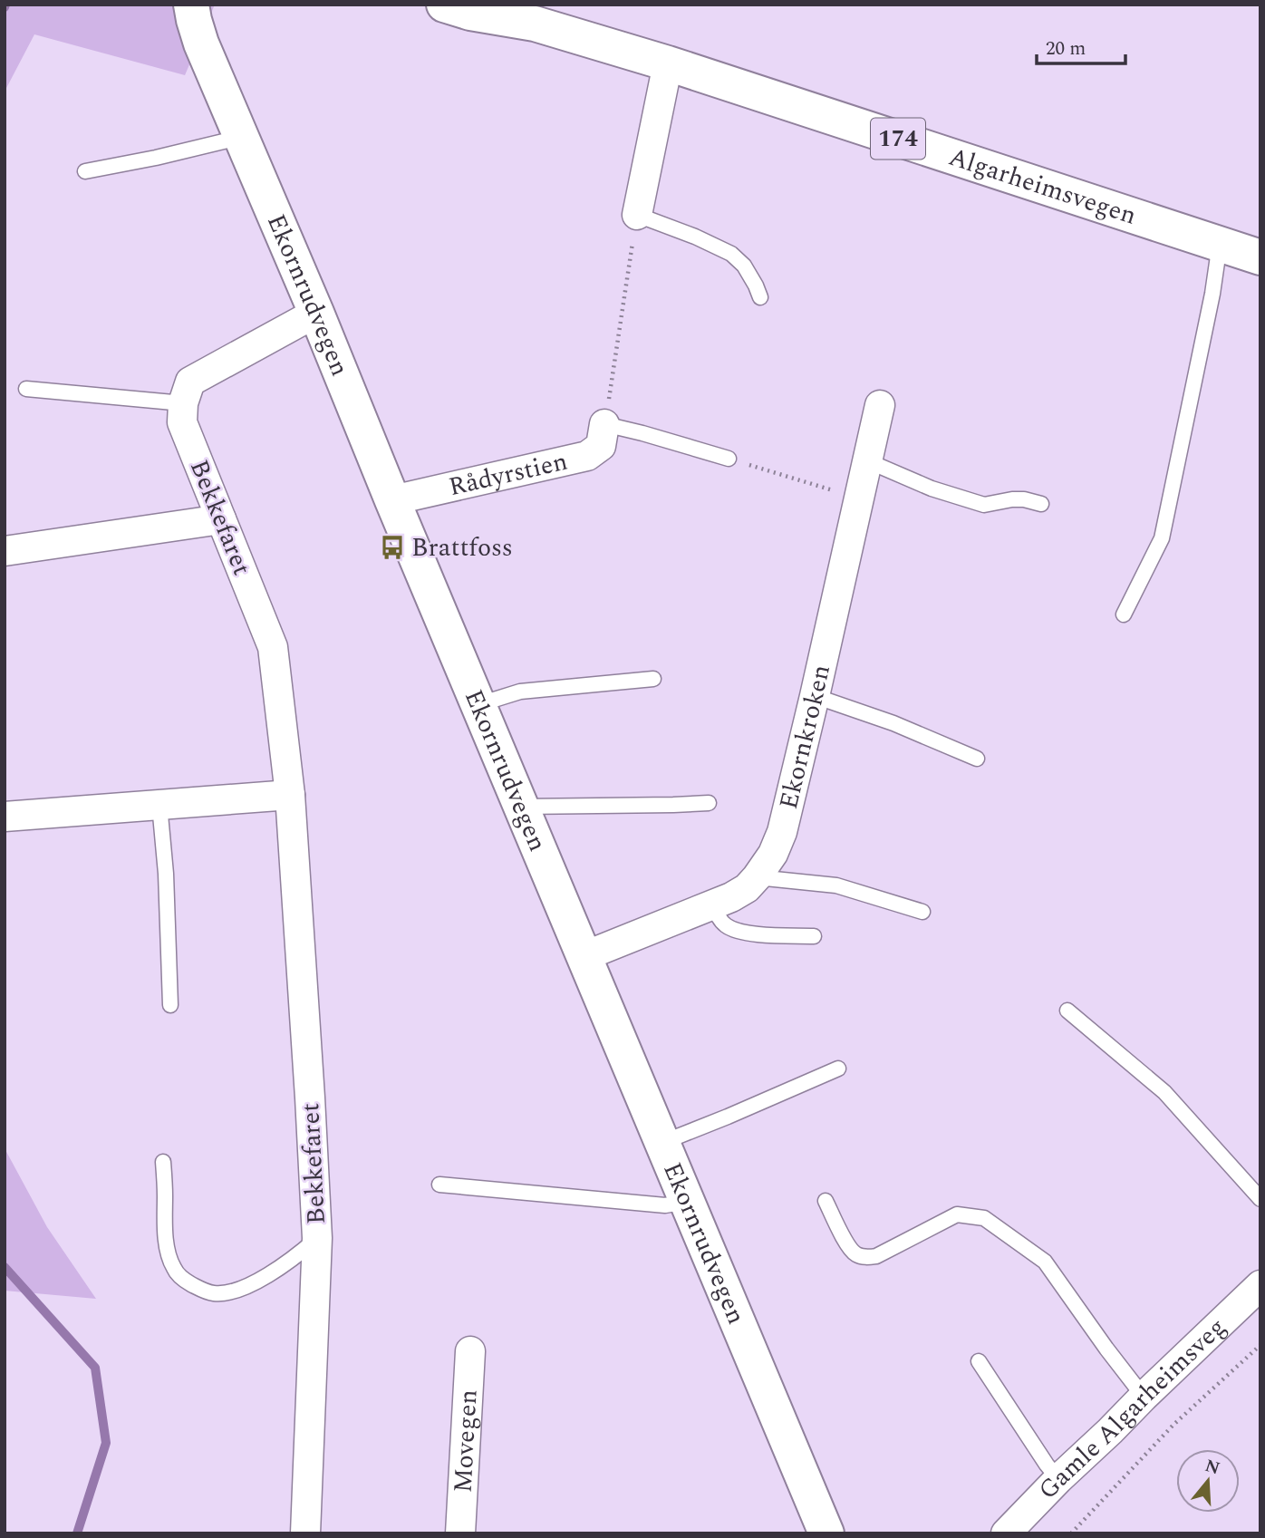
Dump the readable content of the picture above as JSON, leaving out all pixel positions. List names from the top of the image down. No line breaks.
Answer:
{"streets":{"main road":["174","Algarheimsvegen","Ekornrudvegen"],"street":["Rådyrstien","Bekkefaret","Ekornkroken","Gamle Algarheimsveg","Movegen"]},"crossings":[["Ekornrudvegen","Rådyrstien"],["Ekornrudvegen","Ekornkroken"]],"places":{"bus stop":["Brattfoss"]},"scale_bar":"20 m","north":"top"}
